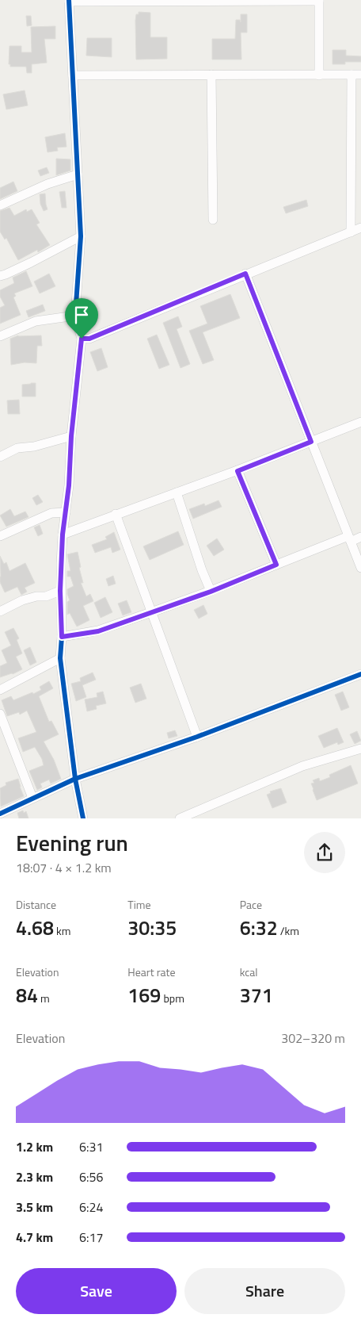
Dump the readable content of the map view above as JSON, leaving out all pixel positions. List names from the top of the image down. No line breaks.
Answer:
{"page":{"heading":["Evening run","18:07 · 4 × 1.2 km"],"stats":[["Distance","4.68 km"],["Time","30:35"],["Pace","6:32 /km"],["Elevation","84 m"],["Heart rate","169 bpm"],["kcal","371"]],"chart":["Elevation","302–320 m"],"list":[{"name":"1.2 km","note":"6:31"},{"name":"2.3 km","note":"6:56"},{"name":"3.5 km","note":"6:24"},{"name":"4.7 km","note":"6:17"}],"buttons":["Save","Share"]}}
